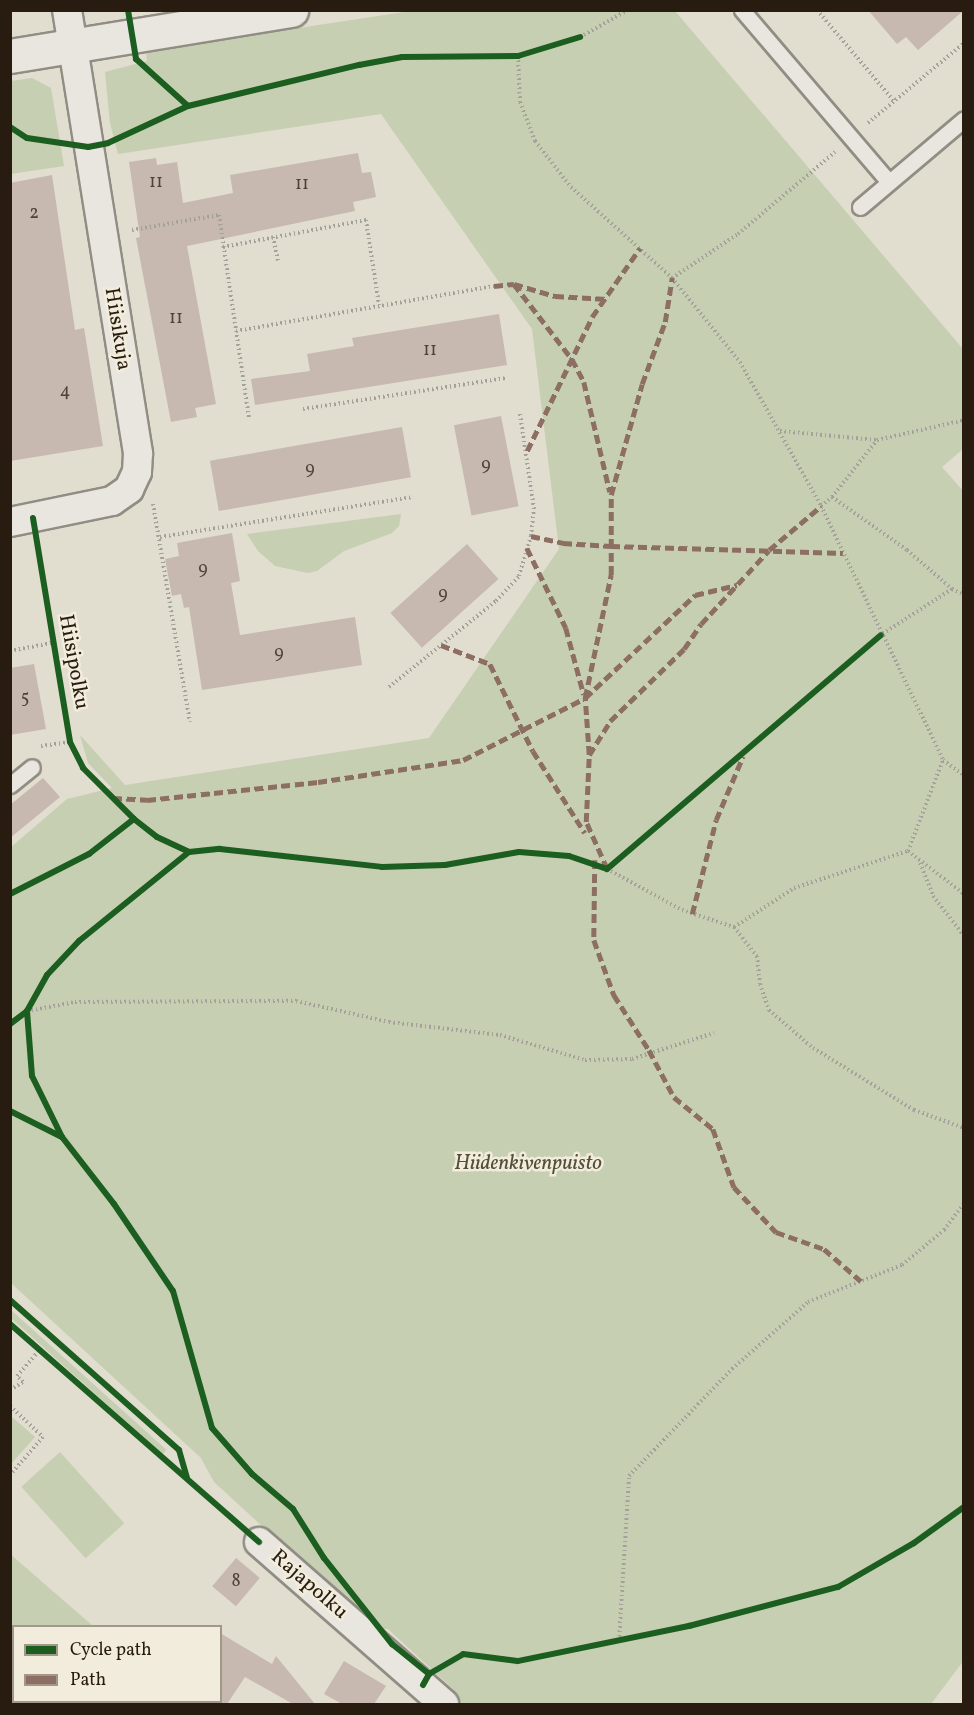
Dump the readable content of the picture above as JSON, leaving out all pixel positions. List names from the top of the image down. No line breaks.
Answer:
{"streets":{"street":["Hiisikuja","Rajapolku"],"cycle path":["Hiisipolku"]},"parks":["Hiidenkivenpuisto"],"house_numbers":["11","11","2","11","11","4","9","9","9","9","9","5","8"],"legend":["Cycle path","Path"]}
